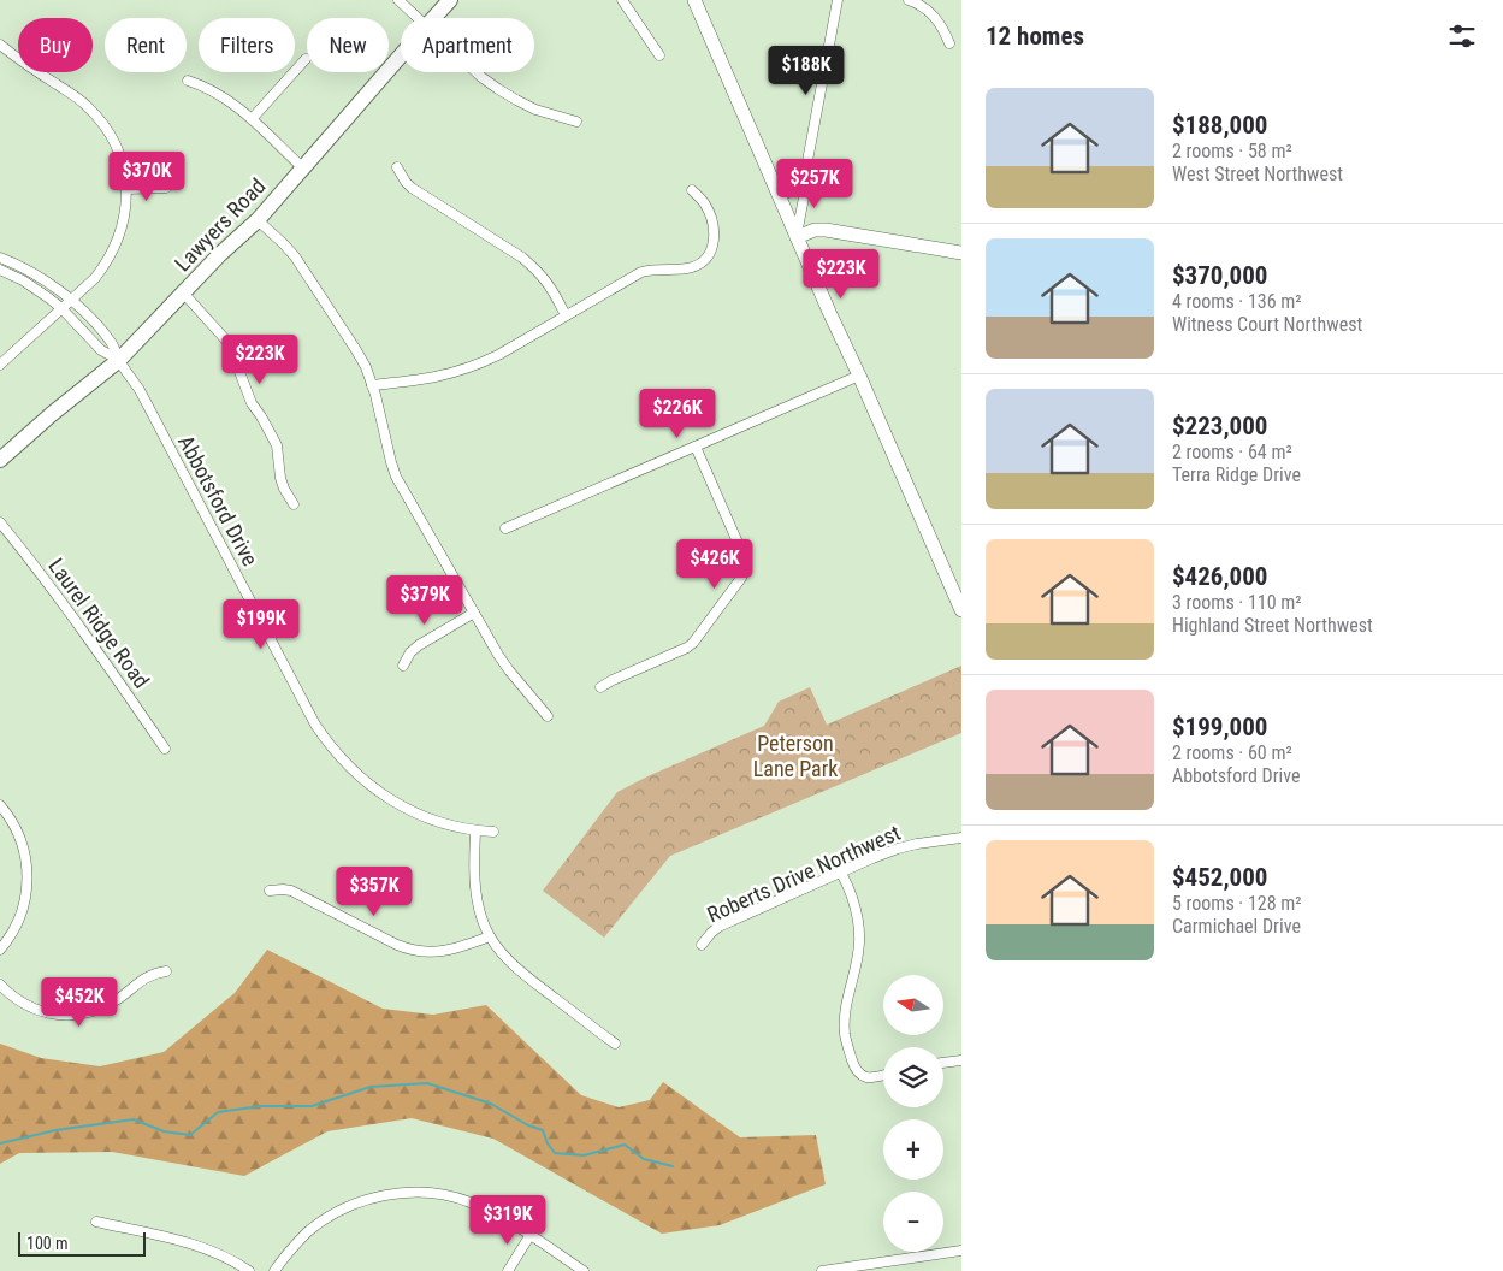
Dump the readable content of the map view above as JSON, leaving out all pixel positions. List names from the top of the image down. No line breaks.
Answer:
{"streets":{"main road":["Lawyers Road"],"street":["Abbotsford Drive","Laurel Ridge Road","Roberts Drive Northwest"]},"crossings":[["Lawyers Road","Abbotsford Drive"]],"parks":["Peterson Lane Park"],"scale_bar":"100 m","north":"left","page":{"heading":"12 homes","chip":["Buy","Rent","Filters","New","Apartment"],"price":["$188K","$370K","$257K","$223K","$223K","$226K","$426K","$379K","$199K","$357K","$452K","$319K"],"list":[{"name":"$188,000","note":"2 rooms · 58 m² · West Street Northwest"},{"name":"$370,000","note":"4 rooms · 136 m² · Witness Court Northwest"},{"name":"$223,000","note":"2 rooms · 64 m² · Terra Ridge Drive"},{"name":"$426,000","note":"3 rooms · 110 m² · Highland Street Northwest"},{"name":"$199,000","note":"2 rooms · 60 m² · Abbotsford Drive"},{"name":"$452,000","note":"5 rooms · 128 m² · Carmichael Drive"}],"map_buttons":["+","−"],"scale":"100 m"}}
